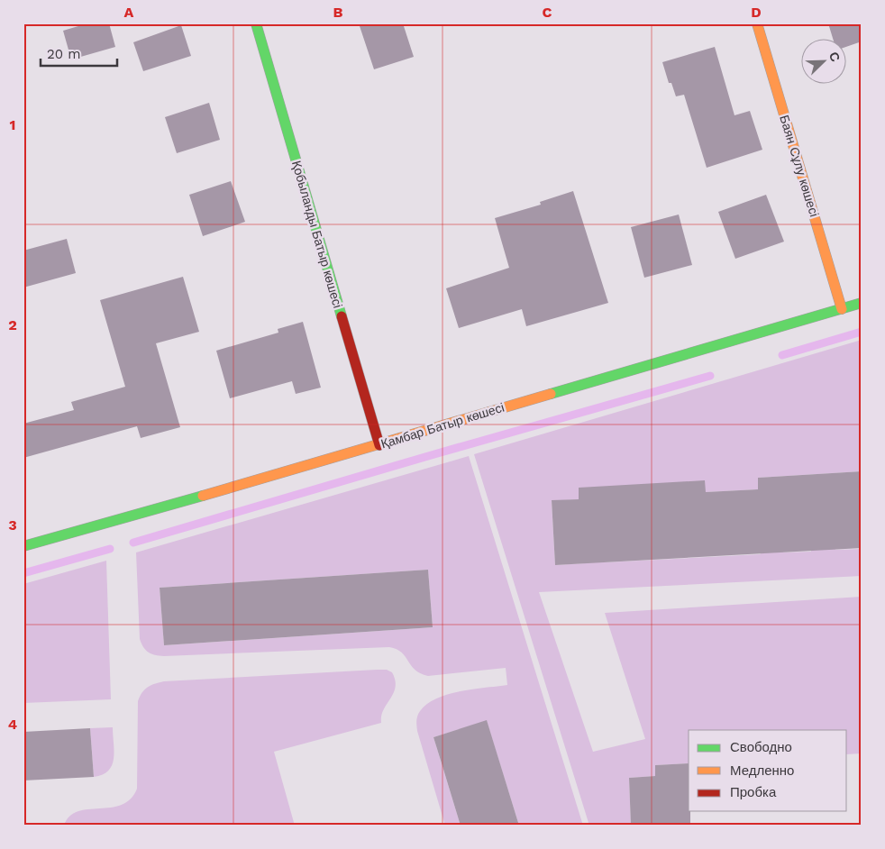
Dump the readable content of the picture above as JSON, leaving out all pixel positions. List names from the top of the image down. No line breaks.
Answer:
{"streets":{"main road":["Баян Сұлу көшесі","Қобыланды Батыр көшесі","Қамбар Батыр көшесі"]},"crossings":[["Баян Сұлу көшесі","Қамбар Батыр көшесі"],["Қобыланды Батыр көшесі","Қамбар Батыр көшесі"]],"legend":["Свободно","Медленно","Пробка"],"scale_bar":"20 m","north":"top right","grid":{"columns":["A","B","C","D"],"rows":["1","2","3","4"]}}
